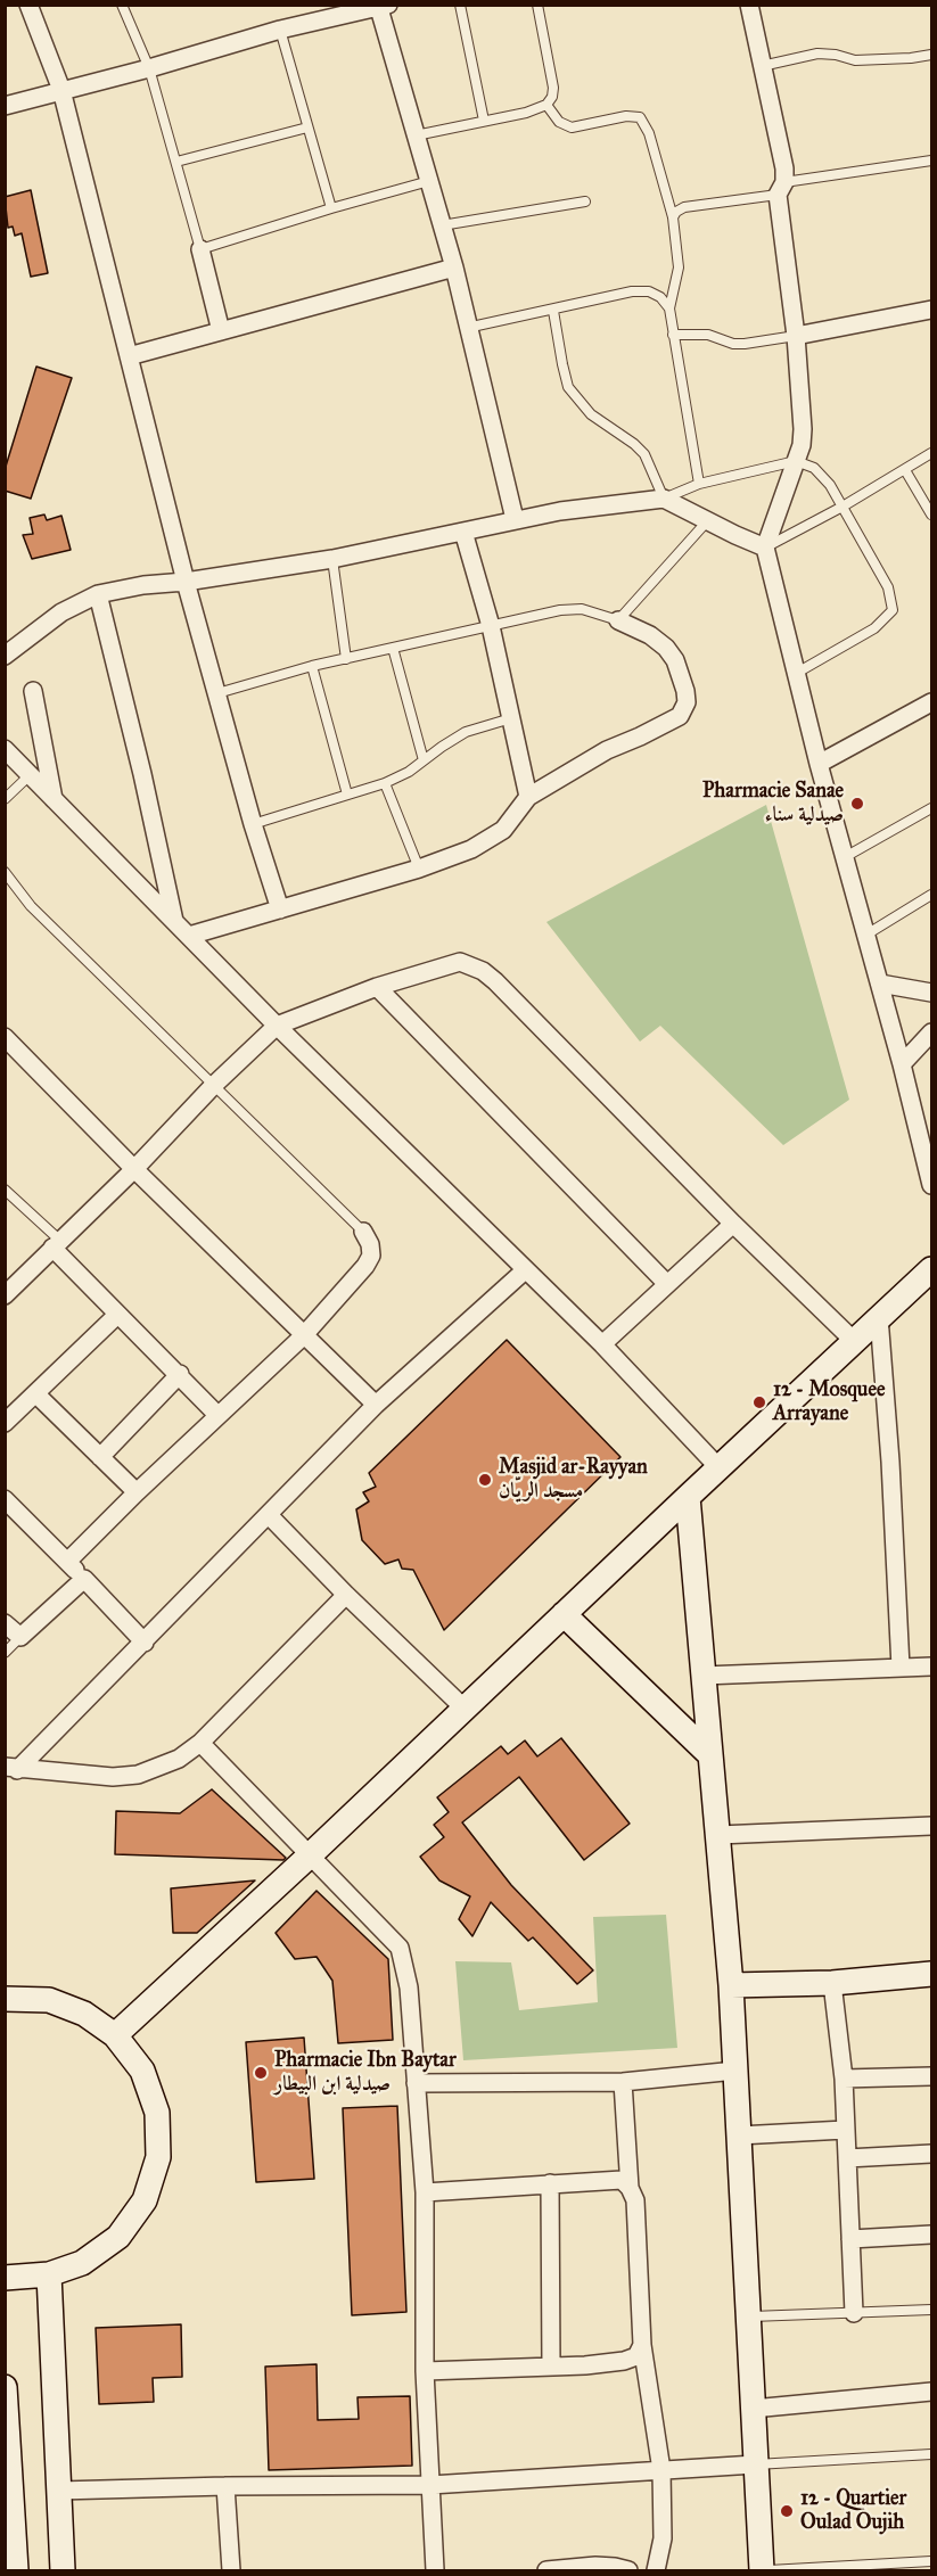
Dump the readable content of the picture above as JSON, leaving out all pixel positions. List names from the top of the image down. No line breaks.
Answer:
{"places":["Pharmacie Sanae صيدلية سناء","12 - Mosquee Arrayane","Masjid ar-Rayyan مسجد الريّان","Pharmacie Ibn Baytar صيدلية ابن البيطار","12 - Quartier Oulad Oujih"]}
